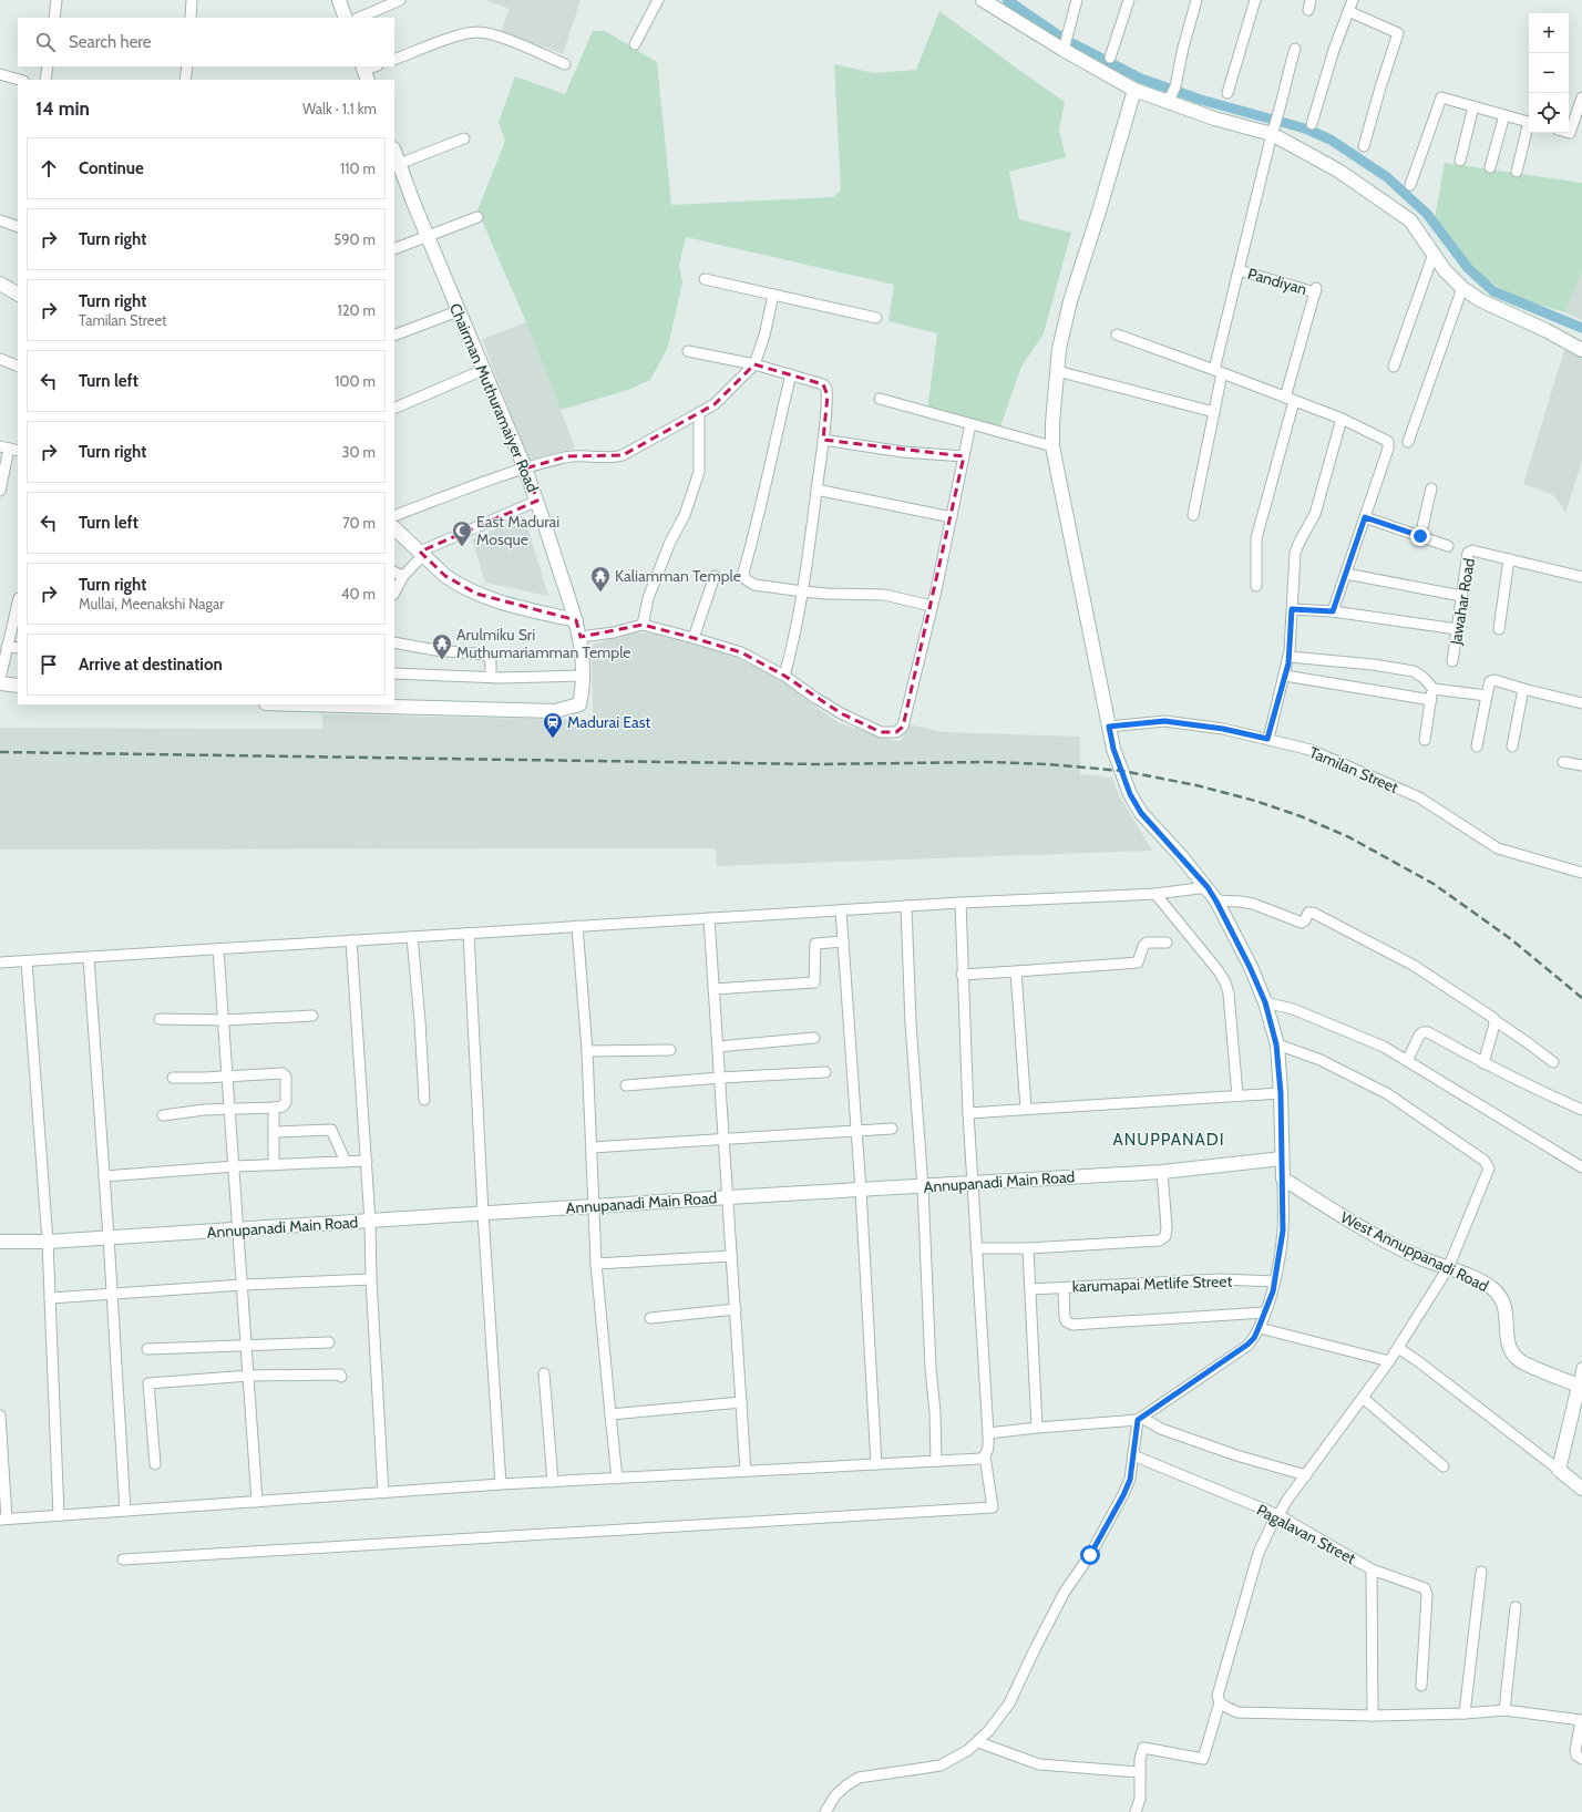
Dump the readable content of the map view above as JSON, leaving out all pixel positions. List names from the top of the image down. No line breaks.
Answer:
{"streets":{"street":["Pandiyan","Chairman Muthuramaiyer Road","Jawahar Road","Tamilan Street","Annupanadi Main Road","West Annuppanadi Road","karumapai Metlife Street","Pagalavan Street"]},"districts":["ANUPPANADI"],"places":{"mosque":["East Madurai Mosque"],"temple":["Kaliamman Temple","Arulmiku Sri Muthumariamman Temple"],"station":["Madurai East"]},"page":{"map_buttons":["+","−"],"search":"Search here","heading":["14 min","Walk · 1.1 km"],"list":[["Continue","110 m"],["Turn right","590 m"],["Turn right","Tamilan Street","120 m"],["Turn left","100 m"],["Turn right","30 m"],["Turn left","70 m"],["Turn right","Mullai, Meenakshi Nagar","40 m"],"Arrive at destination"]}}
